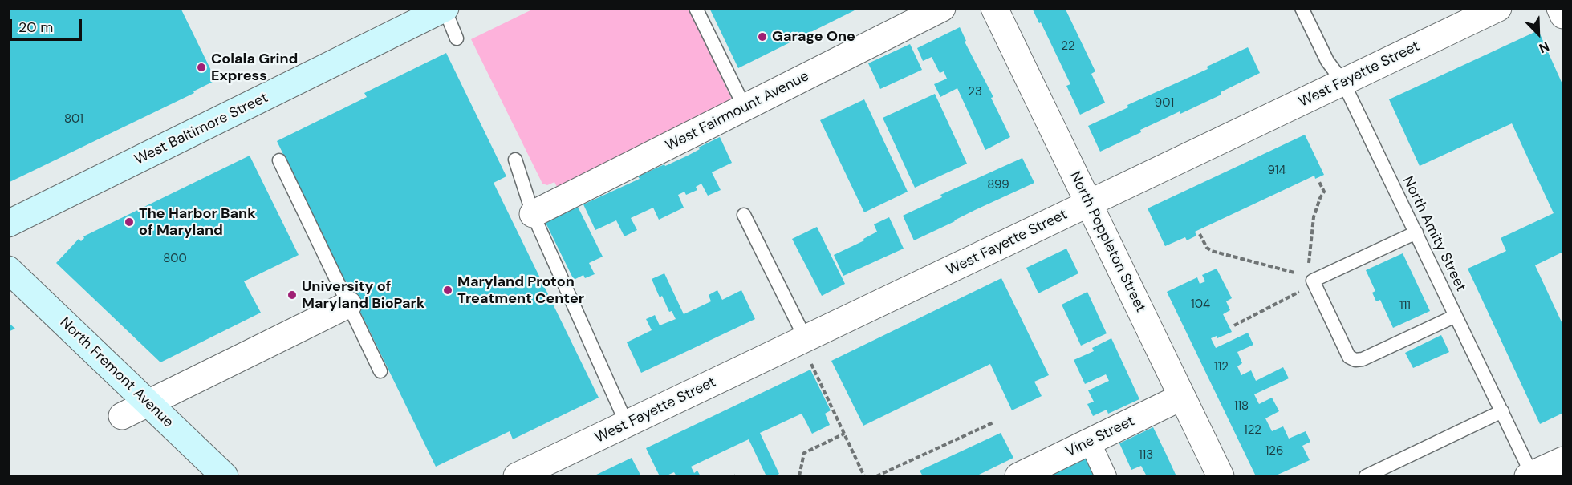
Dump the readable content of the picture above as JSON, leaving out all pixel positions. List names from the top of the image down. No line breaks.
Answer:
{"streets":{"main road":["West Baltimore Street","North Fremont Avenue"],"street":["West Fayette Street","West Fairmount Avenue","North Poppleton Street","Vine Street"],"lane":["North Amity Street"]},"crossings":[["West Fayette Street","North Amity Street"],["West Fayette Street","North Poppleton Street"],["North Poppleton Street","Vine Street"]],"places":["Garage One","Colala Grind Express","The Harbor Bank of Maryland","Maryland Proton Treatment Center","University of Maryland BioPark"],"house_numbers":["22","23","901","801","914","899","800","104","111","112","118","122","126","113"],"scale_bar":"20 m","north":"bottom right"}
